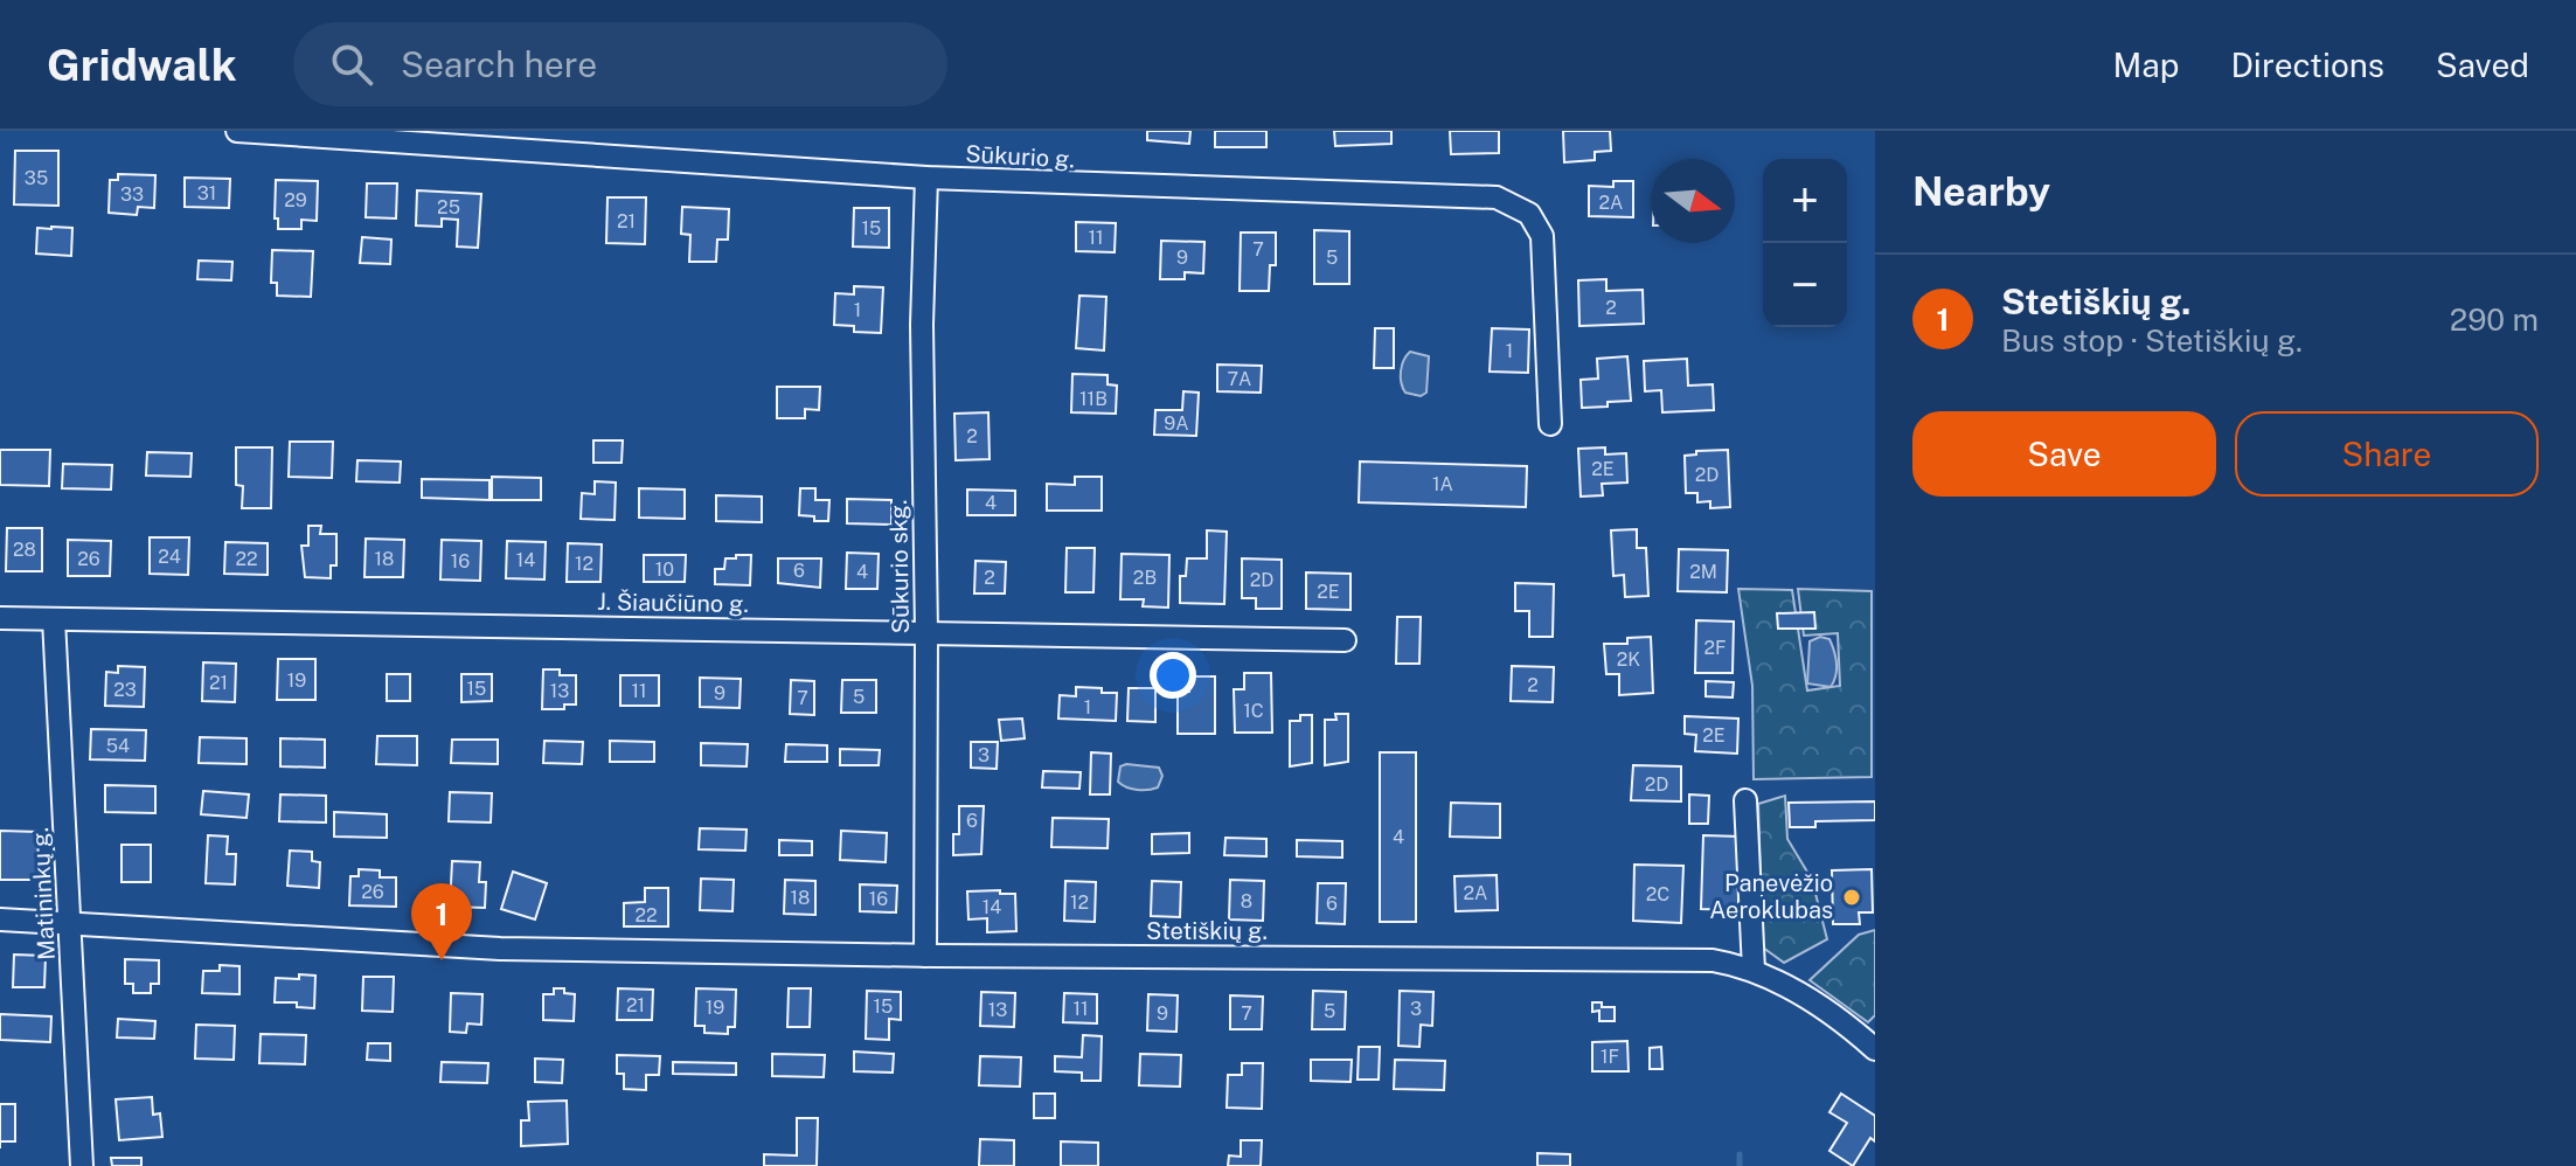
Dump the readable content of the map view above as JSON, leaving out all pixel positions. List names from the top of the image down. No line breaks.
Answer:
{"streets":{"street":["Sūkurio g.","Sūkurio skg.","J. Šiaučiūno g.","Matininkų g.","Stetiškių g."]},"crossings":[["Sūkurio g.","Sūkurio skg."],["Sūkurio skg.","J. Šiaučiūno g."],["Sūkurio skg.","Stetiškių g."],["J. Šiaučiūno g.","Matininkų g."],["Matininkų g.","Stetiškių g."]],"places":["Panevėžio Aeroklubas"],"house_numbers":["35","31","33","29","2A","25","21","15","11","7","9","5","2","1","1","7A","11B","9A","2","2E","2D","1A","4","28","24","26","22","18","14","16","12","10","6","4","2M","2","2B","2D","2E","2F","2K","19","21","2","15","23","13","11","9","5","7","1","1C","2E","54","3","2D","6","4","26","2A","2C","18","16","8","12","6","14","22","21","15","19","11","3","13","5","9","7","1F"],"north":"right","page":{"header":"Gridwalk","search":"Search here","nav":["Map","Directions","Saved"],"heading":"Nearby","map_buttons":["+","−"],"list":[{"mark":"1","name":"Stetiškių g.","note":"Bus stop · Stetiškių g.","value":"290 m"}],"buttons":["Save","Share"],"pins":"1"}}
